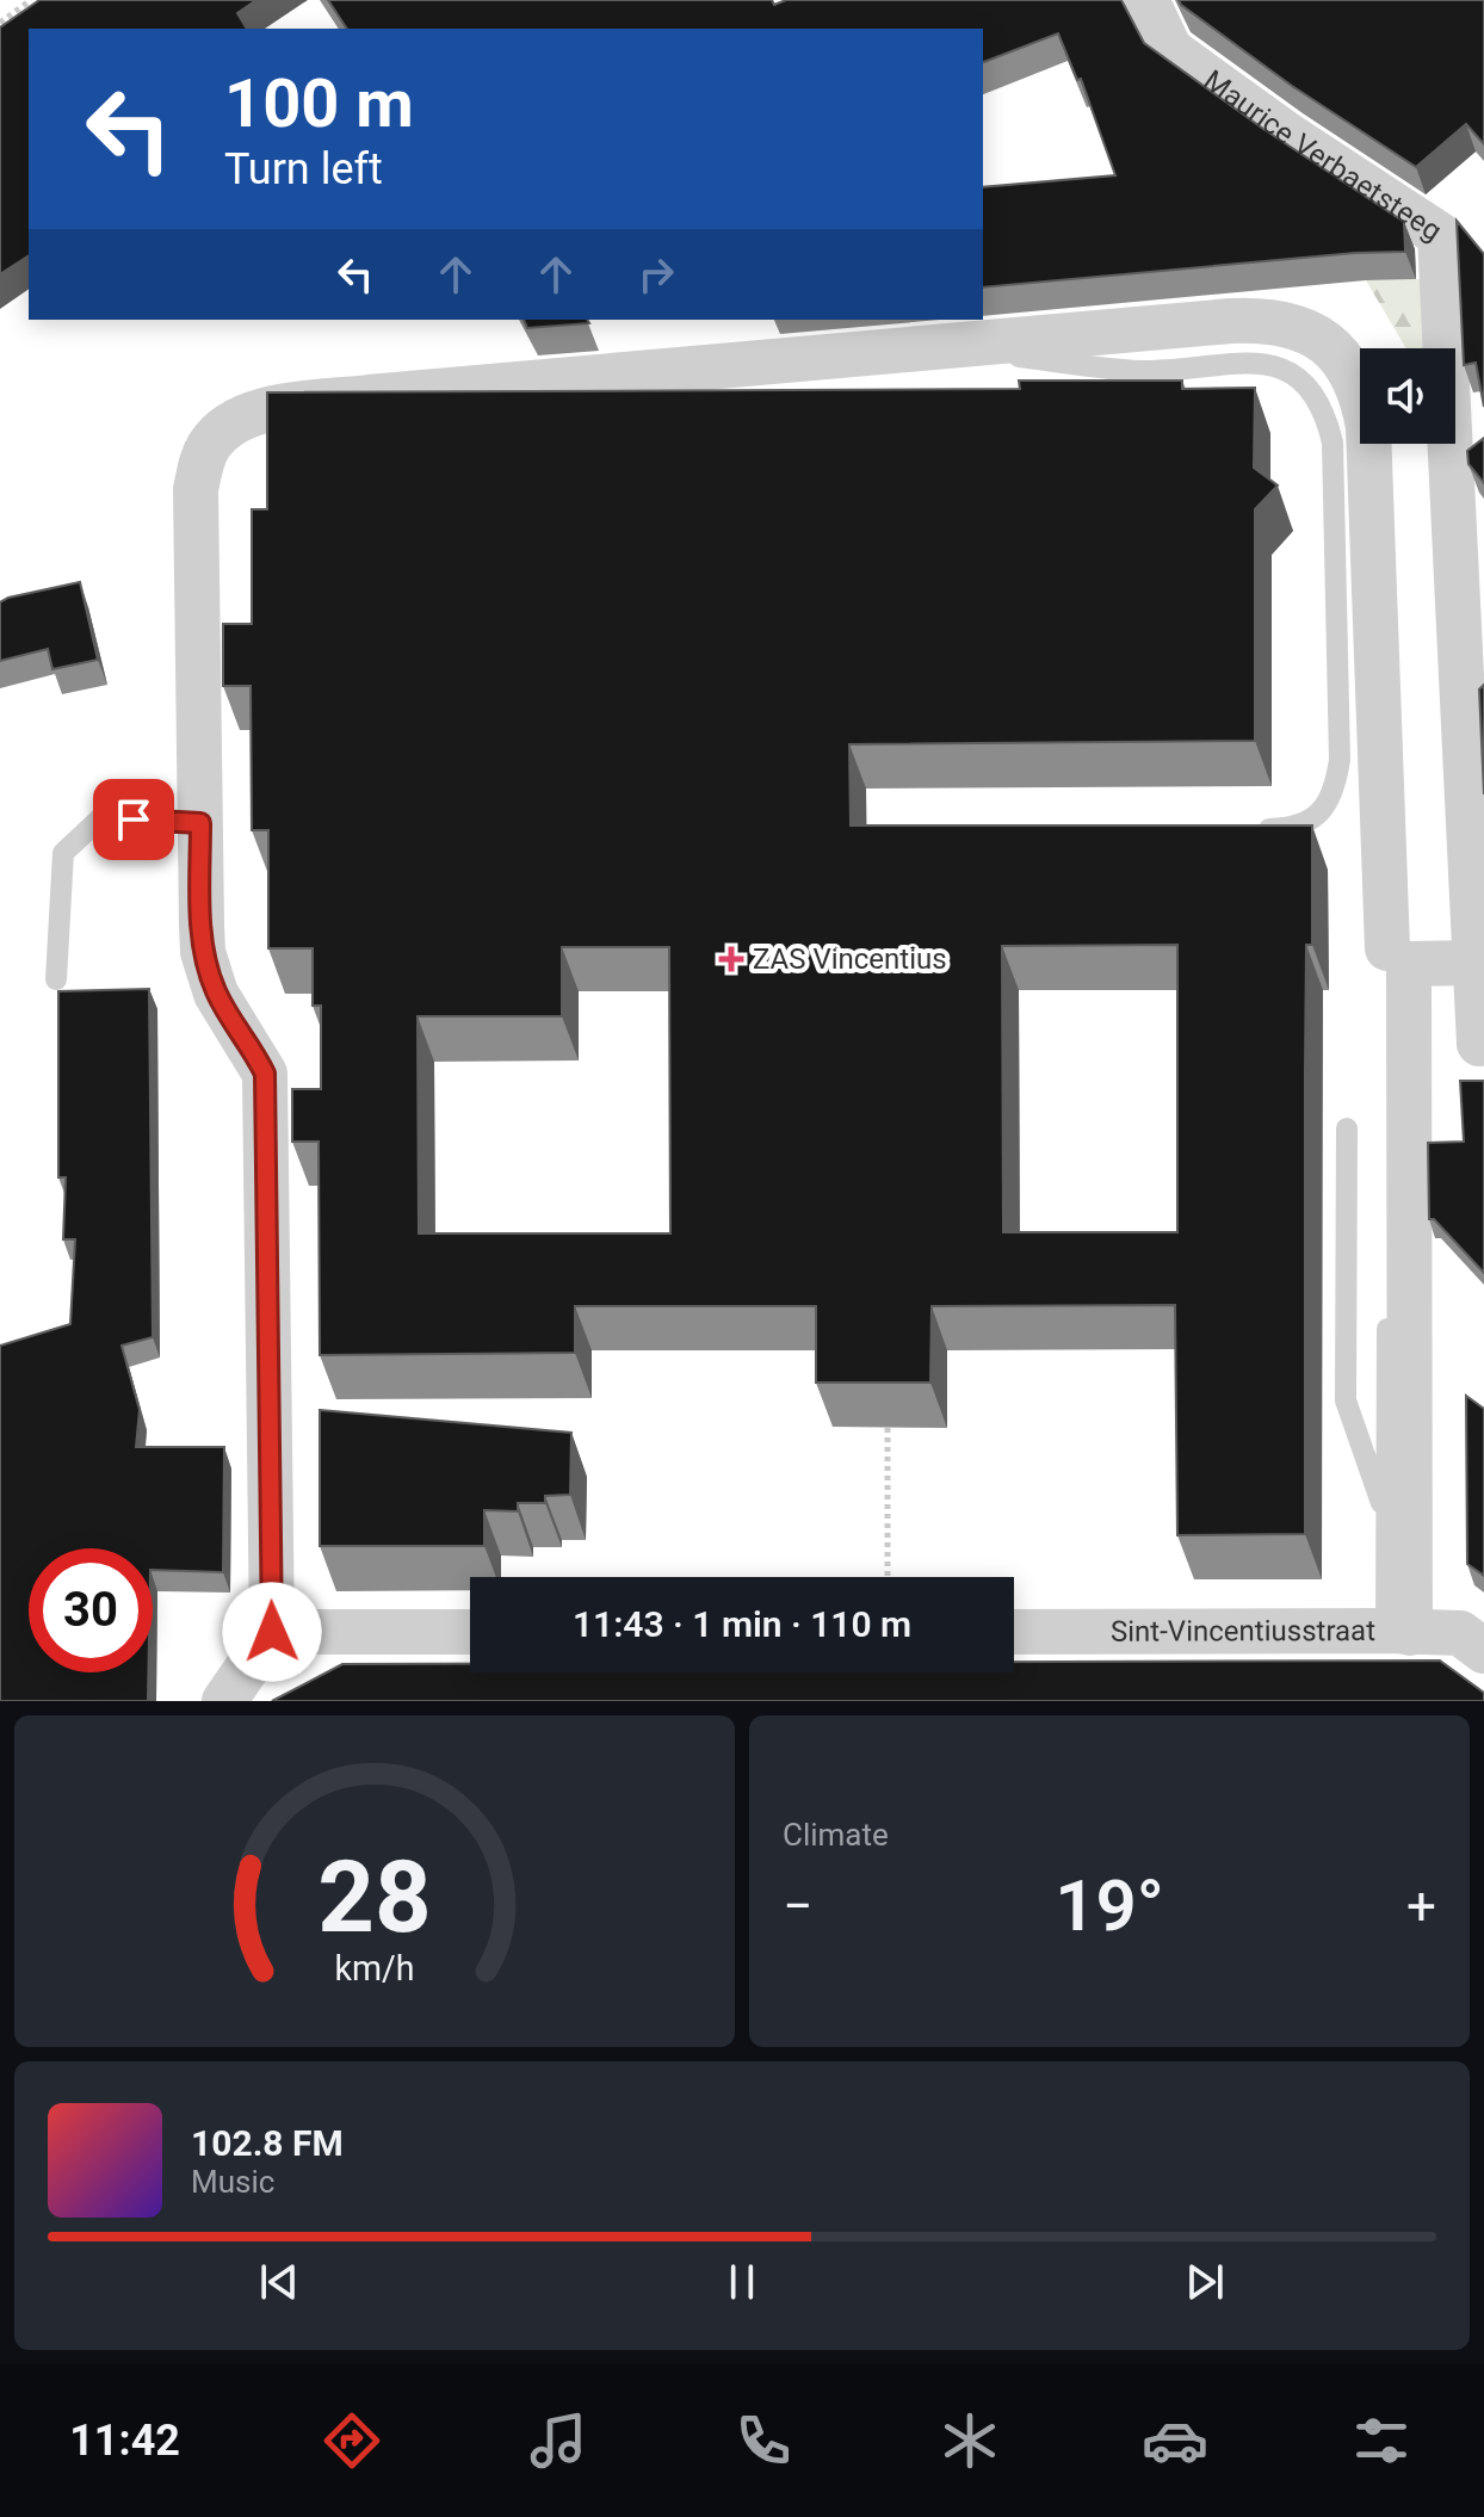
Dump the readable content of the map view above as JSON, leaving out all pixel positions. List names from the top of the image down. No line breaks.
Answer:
{"streets":{"street":["Maurice Verbaetsteeg","Sint-Vincentiusstraat"]},"places":{"health":["ZAS Vincentius"]},"page":{"turn":["100 m","Turn left"],"limit":"30","trip":"11:43 · 1 min · 110 m","tile":"Climate","heat":["−","19°","+"],"song":["102.8 FM","Music"],"tabs":"11:42","gauge":["28","km/h"]}}
